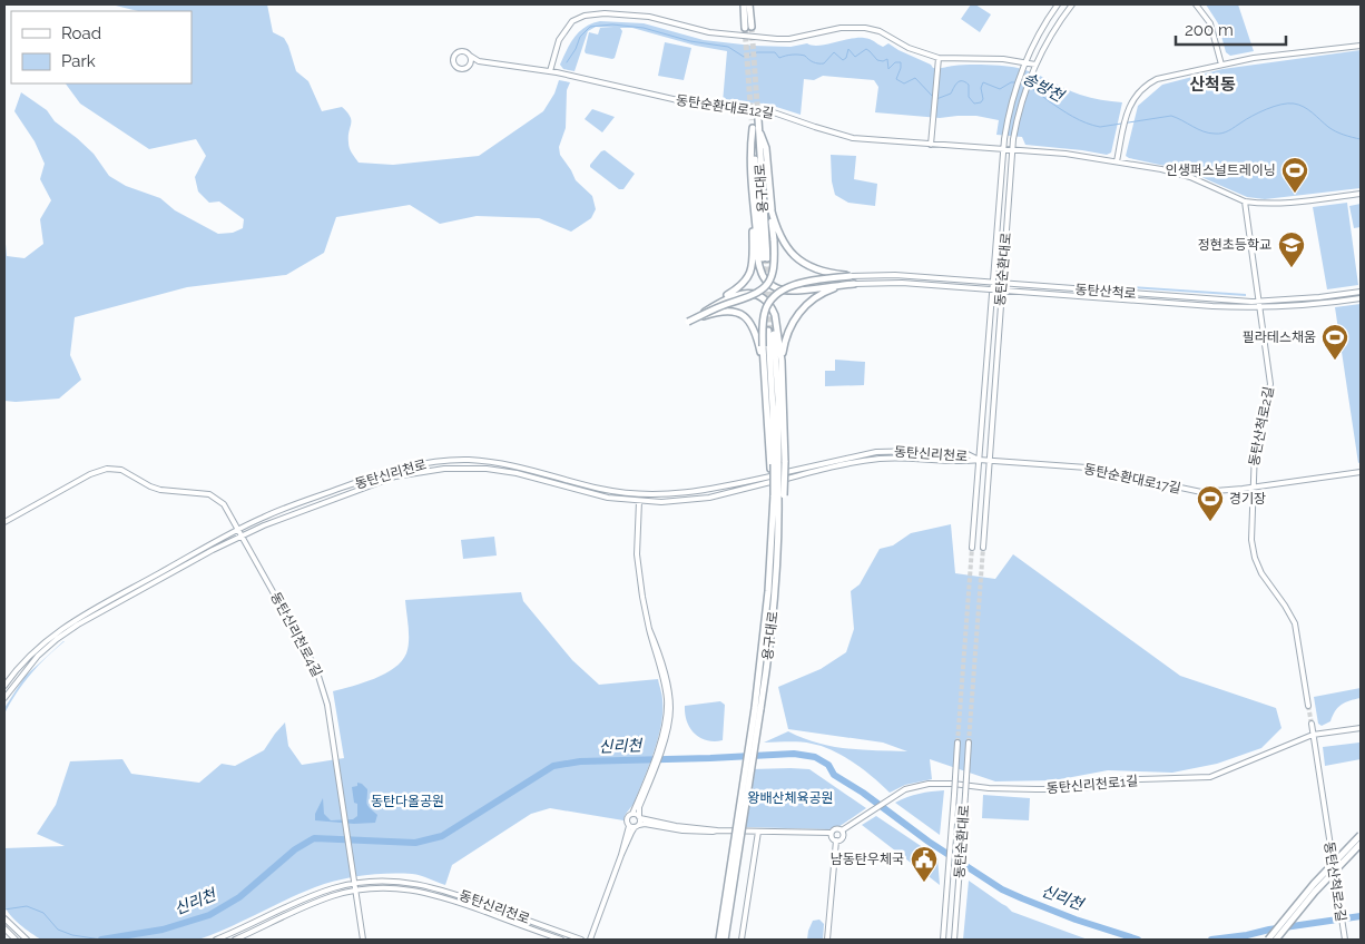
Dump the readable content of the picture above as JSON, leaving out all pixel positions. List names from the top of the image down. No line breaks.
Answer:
{"streets":{"highway":["용구대로"],"main road":["동탄순환대로12길","동탄순환대로","동탄산척로","동탄산척로2길","동탄신리천로","동탄순환대로17길","동탄신리천로4길","동탄신리천로1길"]},"crossings":[["동탄순환대로12길","동탄순환대로"],["동탄순환대로12길","동탄산척로2길"],["동탄순환대로","동탄산척로"],["동탄순환대로","동탄신리천로"],["동탄순환대로","동탄순환대로17길"],["동탄산척로","동탄산척로2길"],["동탄산척로2길","동탄순환대로17길"],["동탄산척로2길","동탄신리천로1길"],["동탄신리천로","동탄순환대로17길"],["동탄신리천로","동탄신리천로4길"]],"districts":["산척동"],"water":["송방천","신리천"],"parks":["왕배산체육공원","동탄다올공원"],"places":{"sports":["인생퍼스널트레이닝","필라테스채움","경기장"],"school or university":["정현초등학교"],"public building":["남동탄우체국"]},"legend":["Road","Park"],"scale_bar":"200 m"}
